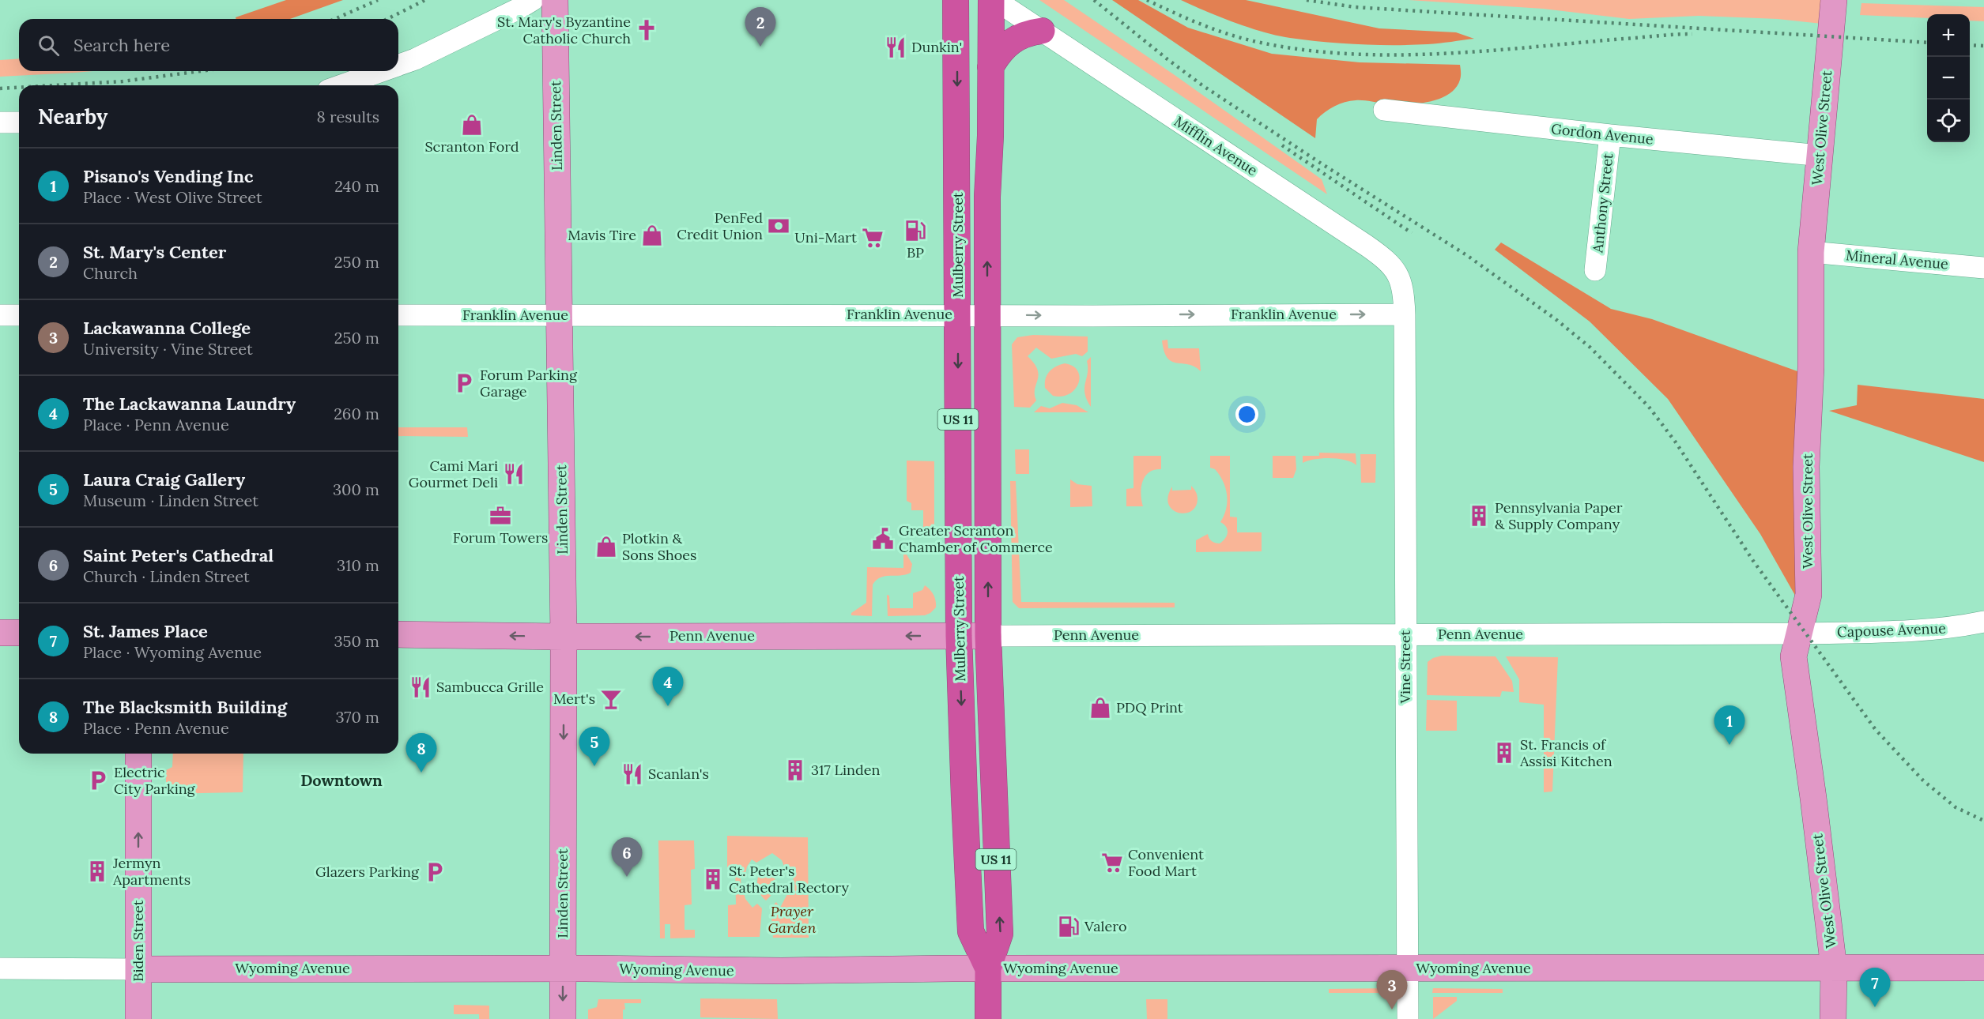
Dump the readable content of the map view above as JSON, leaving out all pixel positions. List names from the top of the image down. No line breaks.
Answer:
{"streets":{"highway":["Mulberry Street","US 11"],"main road":["Linden Street","West Olive Street","Penn Avenue","Biden Street","Wyoming Avenue"],"street":["Gordon Avenue","Mifflin Avenue","Anthony Street","Mineral Avenue","Franklin Avenue","Capouse Avenue","Vine Street"]},"crossings":[["Linden Street","Franklin Avenue"],["Linden Street","Penn Avenue"],["Linden Street","Wyoming Avenue"],["West Olive Street","Gordon Avenue"],["West Olive Street","Mineral Avenue"],["West Olive Street","Capouse Avenue"],["West Olive Street","Penn Avenue"],["West Olive Street","Wyoming Avenue"],["Gordon Avenue","Anthony Street"],["Mifflin Avenue","Franklin Avenue"],["Mifflin Avenue","Vine Street"],["Mulberry Street","Franklin Avenue"],["Mulberry Street","Penn Avenue"],["Mulberry Street","Wyoming Avenue"],["Franklin Avenue","Vine Street"],["Capouse Avenue","Penn Avenue"],["Penn Avenue","Vine Street"],["Vine Street","Wyoming Avenue"],["Biden Street","Wyoming Avenue"]],"one_way":["Linden Street","Franklin Avenue","Penn Avenue","Biden Street"],"districts":["Downtown"],"parks":["Prayer Garden"],"places":{"church":["St. Mary's Byzantine Catholic Church"],"restaurant":["Dunkin'","Cami Mari Gourmet Deli","Sambucca Grille","Scanlan's"],"shop":["Scranton Ford","Mavis Tire","Plotkin & Sons Shoes","PDQ Print"],"bank":["PenFed Credit Union"],"fuel station":["BP","Valero"],"supermarket":["Uni-Mart","Convenient Food Mart"],"parking":["Forum Parking Garage","Electric City Parking","Glazers Parking"],"office":["Forum Towers"],"building":["Pennsylvania Paper & Supply Company","St. Francis of Assisi Kitchen","317 Linden","Jermyn Apartments","St. Peter's Cathedral Rectory"],"public building":["Greater Scranton Chamber of Commerce"],"bar":["Mert's"]},"page":{"pins":["2","4","1","5","8","6","7","3"],"map_buttons":["+","−"],"search":"Search here","heading":["Nearby","8 results"],"list":[{"mark":"1","name":"Pisano's Vending Inc","note":"Place · West Olive Street","value":"240 m"},{"mark":"2","name":"St. Mary's Center","note":"Church","value":"250 m"},{"mark":"3","name":"Lackawanna College","note":"University · Vine Street","value":"250 m"},{"mark":"4","name":"The Lackawanna Laundry","note":"Place · Penn Avenue","value":"260 m"},{"mark":"5","name":"Laura Craig Gallery","note":"Museum · Linden Street","value":"300 m"},{"mark":"6","name":"Saint Peter's Cathedral","note":"Church · Linden Street","value":"310 m"},{"mark":"7","name":"St. James Place","note":"Place · Wyoming Avenue","value":"350 m"},{"mark":"8","name":"The Blacksmith Building","note":"Place · Penn Avenue","value":"370 m"}]}}
